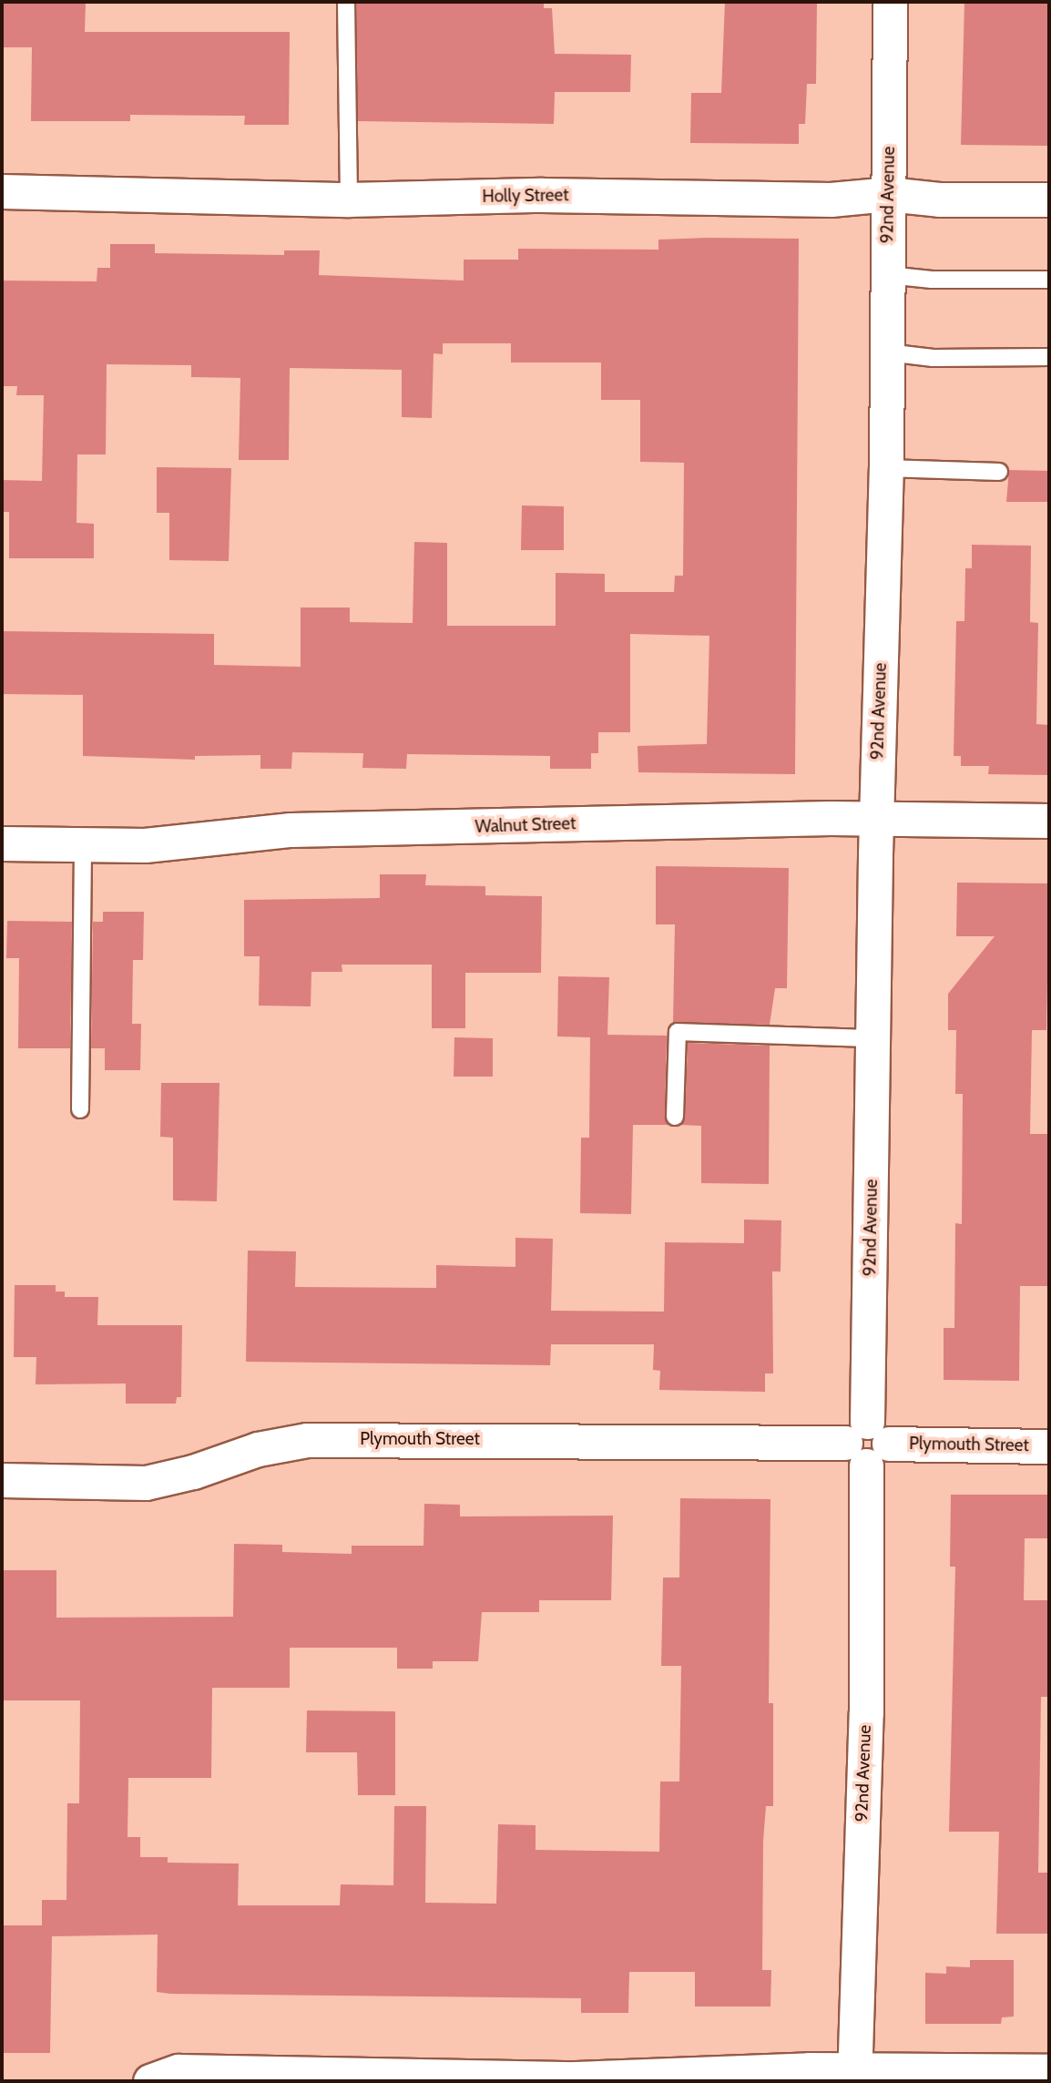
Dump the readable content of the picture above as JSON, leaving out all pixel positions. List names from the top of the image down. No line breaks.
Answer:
{"streets":{"street":["92nd Avenue","Holly Street","Walnut Street","Plymouth Street"]},"crossings":[["92nd Avenue","Holly Street"],["92nd Avenue","Walnut Street"],["92nd Avenue","Plymouth Street"]]}
